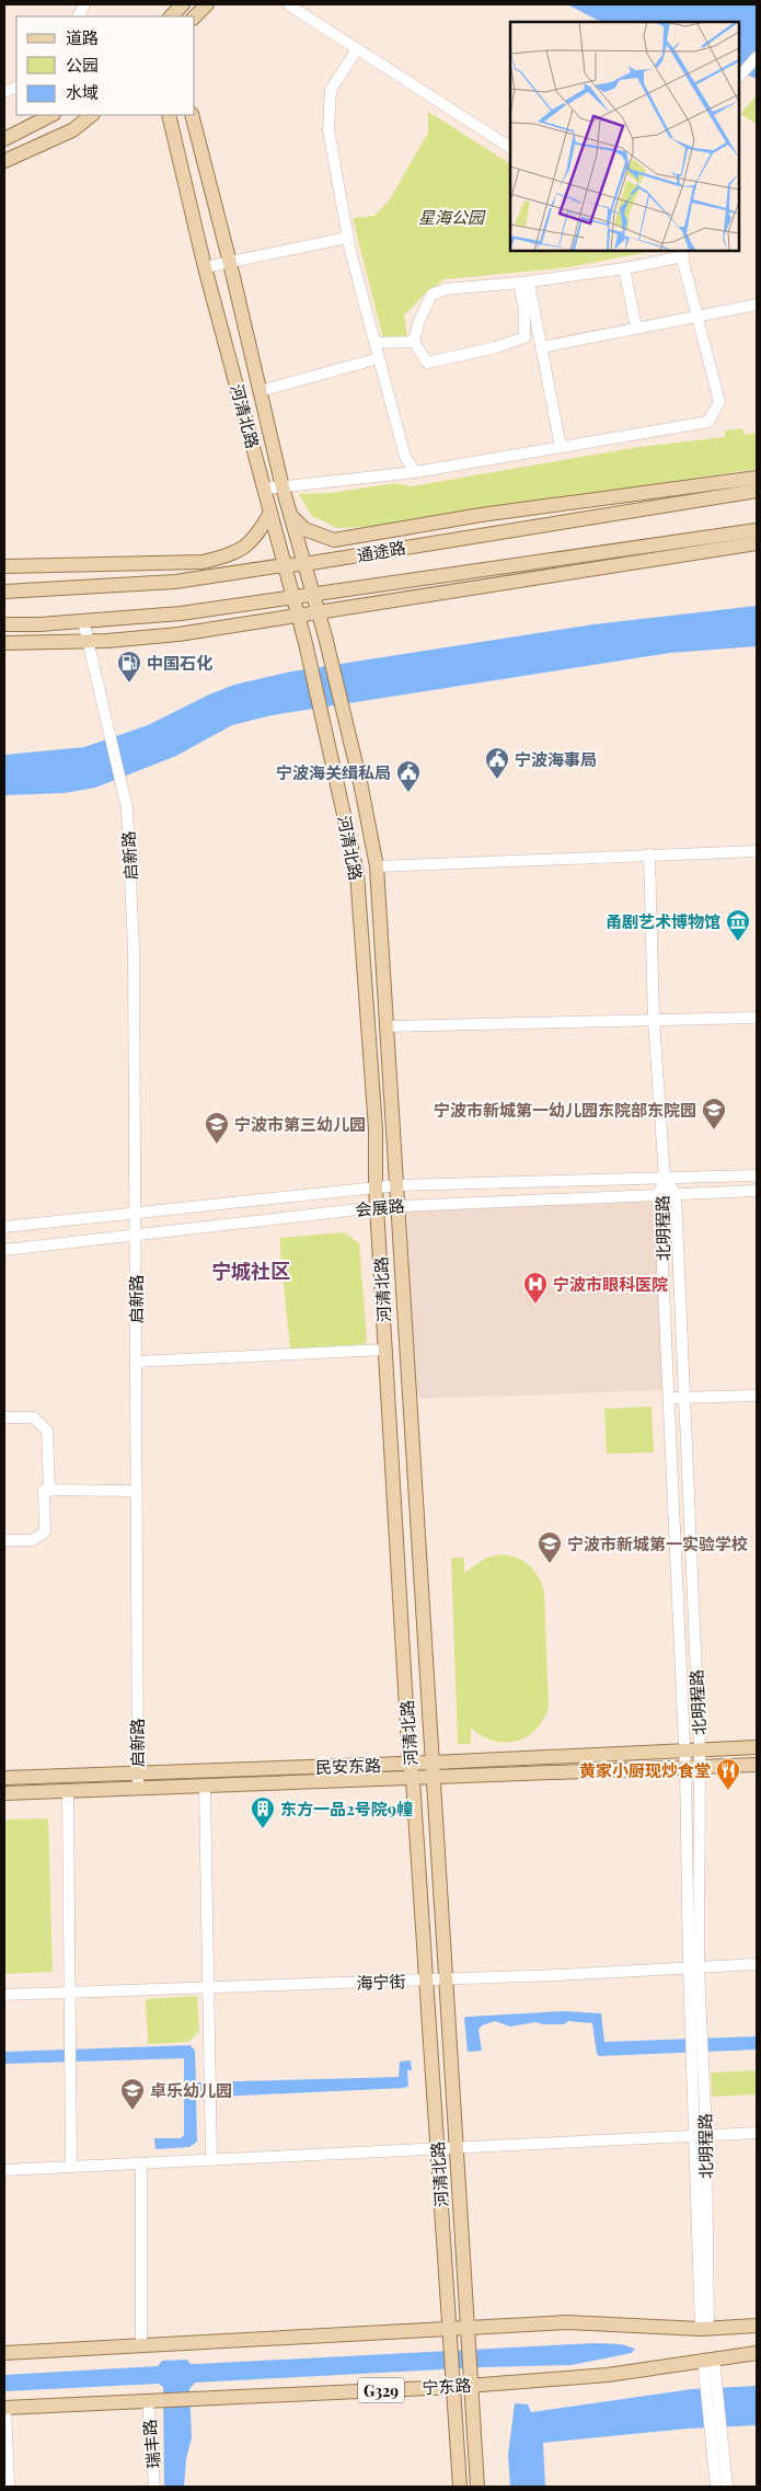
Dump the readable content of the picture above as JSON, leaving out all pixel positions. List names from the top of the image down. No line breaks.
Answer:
{"streets":{"main road":["河清北路","通途路","民安东路","宁东路","G329"],"street":["启新路","会展路","北明程路","海宁街","瑞丰路"]},"crossings":[["河清北路","通途路"],["河清北路","会展路"],["河清北路","民安东路"],["河清北路","海宁街"],["河清北路","宁东路"],["通途路","启新路"],["启新路","会展路"],["启新路","民安东路"],["会展路","北明程路"],["北明程路","民安东路"],["北明程路","海宁街"],["宁东路","瑞丰路"]],"districts":["宁城社区"],"parks":["星海公园"],"places":{"fuel station":["中国石化"],"public building":["宁波海事局","宁波海关缉私局"],"museum":["甬剧艺术博物馆"],"school or university":["宁波市新城第一幼儿园东院部东院园","宁波市第三幼儿园","宁波市新城第一实验学校","卓乐幼儿园"],"hospital":["宁波市眼科医院"],"restaurant":["黄家小厨现炒食堂"],"building":["东方一品2号院9幢"]},"legend":["道路","公园","水域"]}
